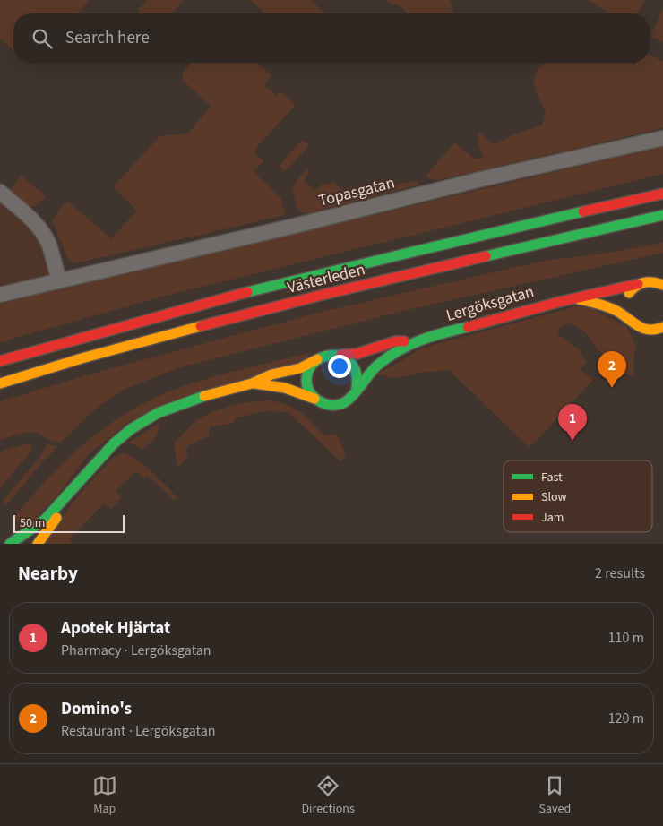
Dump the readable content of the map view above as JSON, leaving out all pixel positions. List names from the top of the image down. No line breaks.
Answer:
{"streets":{"main road":["Västerleden","Lergöksgatan"],"street":["Topasgatan"]},"legend":["Fast","Slow","Jam"],"scale_bar":"50 m","page":{"search":"Search here","pins":["2","1"],"scale":"50 m","heading":["Nearby","2 results"],"list":[{"mark":"1","name":"Apotek Hjärtat","note":"Pharmacy · Lergöksgatan","value":"110 m"},{"mark":"2","name":"Domino's","note":"Restaurant · Lergöksgatan","value":"120 m"}],"nav":["Map","Directions","Saved"]}}
